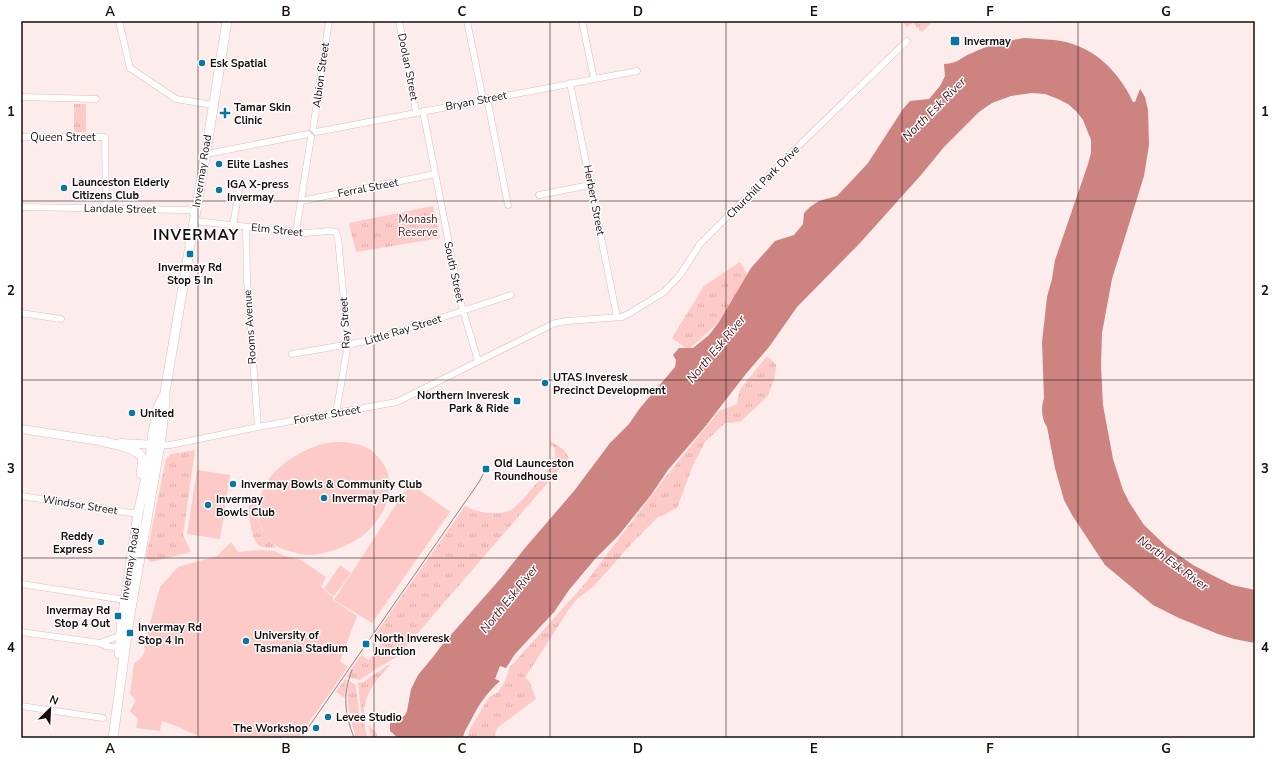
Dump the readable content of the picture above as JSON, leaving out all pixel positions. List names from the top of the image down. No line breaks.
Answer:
{"streets":{"main road":["Invermay Road"],"street":["Doolan Street","Albion Street","Bryan Street","Queen Street","Churchill Park Drive","Ferral Street","Herbert Street","Landale Street","Elm Street","South Street","Ray Street","Rooms Avenue","Little Ray Street","Forster Street","Windsor Street"]},"crossings":[["Doolan Street","Bryan Street"],["Doolan Street","South Street"],["Albion Street","Bryan Street"],["Albion Street","Ferral Street"],["Albion Street","Elm Street"],["Bryan Street","Invermay Road"],["Bryan Street","Herbert Street"],["Bryan Street","South Street"],["Queen Street","Landale Street"],["Invermay Road","Landale Street"],["Invermay Road","Elm Street"],["Invermay Road","Forster Street"],["Invermay Road","Windsor Street"],["Churchill Park Drive","Herbert Street"],["Churchill Park Drive","Forster Street"],["Ferral Street","South Street"],["Herbert Street","Forster Street"],["Landale Street","Elm Street"],["Elm Street","Ray Street"],["Elm Street","Rooms Avenue"],["South Street","Little Ray Street"],["South Street","Forster Street"],["Ray Street","Little Ray Street"],["Ray Street","Forster Street"],["Rooms Avenue","Forster Street"]],"districts":["INVERMAY"],"water":["North Esk River"],"parks":["Monash Reserve"],"places":{"transit":["Invermay","Invermay Rd Stop 5 In","Northern Inveresk Park & Ride","Old Launceston Roundhouse","Invermay Rd Stop 4 Out","Invermay Rd Stop 4 In","North Inveresk Junction"],"other":["Esk Spatial","Elite Lashes","Launceston Elderly Citizens Club","IGA X-press Invermay","UTAS Inveresk Precinct Development","United","Invermay Bowls & Community Club","Invermay Park","Invermay Bowls Club","Reddy Express","University of Tasmania Stadium","Levee Studio","The Workshop"],"health":["Tamar Skin Clinic"]},"north":"top right","grid":{"columns":["A","B","C","D","E","F","G"],"rows":["1","2","3","4"]}}
